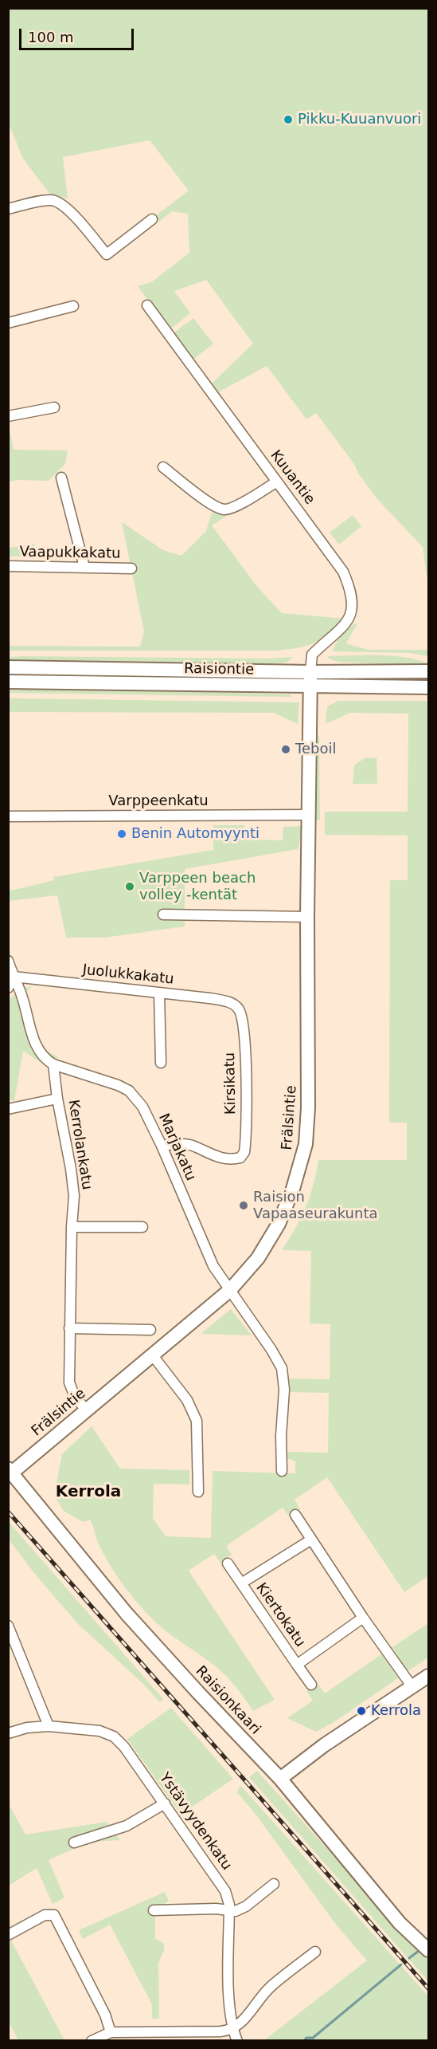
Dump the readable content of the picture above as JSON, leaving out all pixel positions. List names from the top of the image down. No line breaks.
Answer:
{"streets":{"main road":["Raisiontie","Frälsintie","Raisionkaari"],"street":["Kuuantie","Vaapukkakatu","Varppeenkatu","Juolukkakatu","Kirsikatu","Kerrolankatu","Marjakatu","Kiertokatu","Ystävyydenkatu"]},"crossings":[["Kuuantie","Raisiontie"],["Kuuantie","Frälsintie"],["Raisiontie","Frälsintie"],["Varppeenkatu","Frälsintie"],["Juolukkakatu","Kirsikatu"],["Kirsikatu","Marjakatu"],["Frälsintie","Kerrolankatu"],["Frälsintie","Marjakatu"],["Frälsintie","Raisionkaari"],["Kerrolankatu","Marjakatu"]],"districts":["Kerrola"],"places":["Pikku-Kuuanvuori","Teboil","Benin Automyynti","Varppeen beach volley -kentät","Raision Vapaaseurakunta","Kerrola"],"scale_bar":"100 m"}
